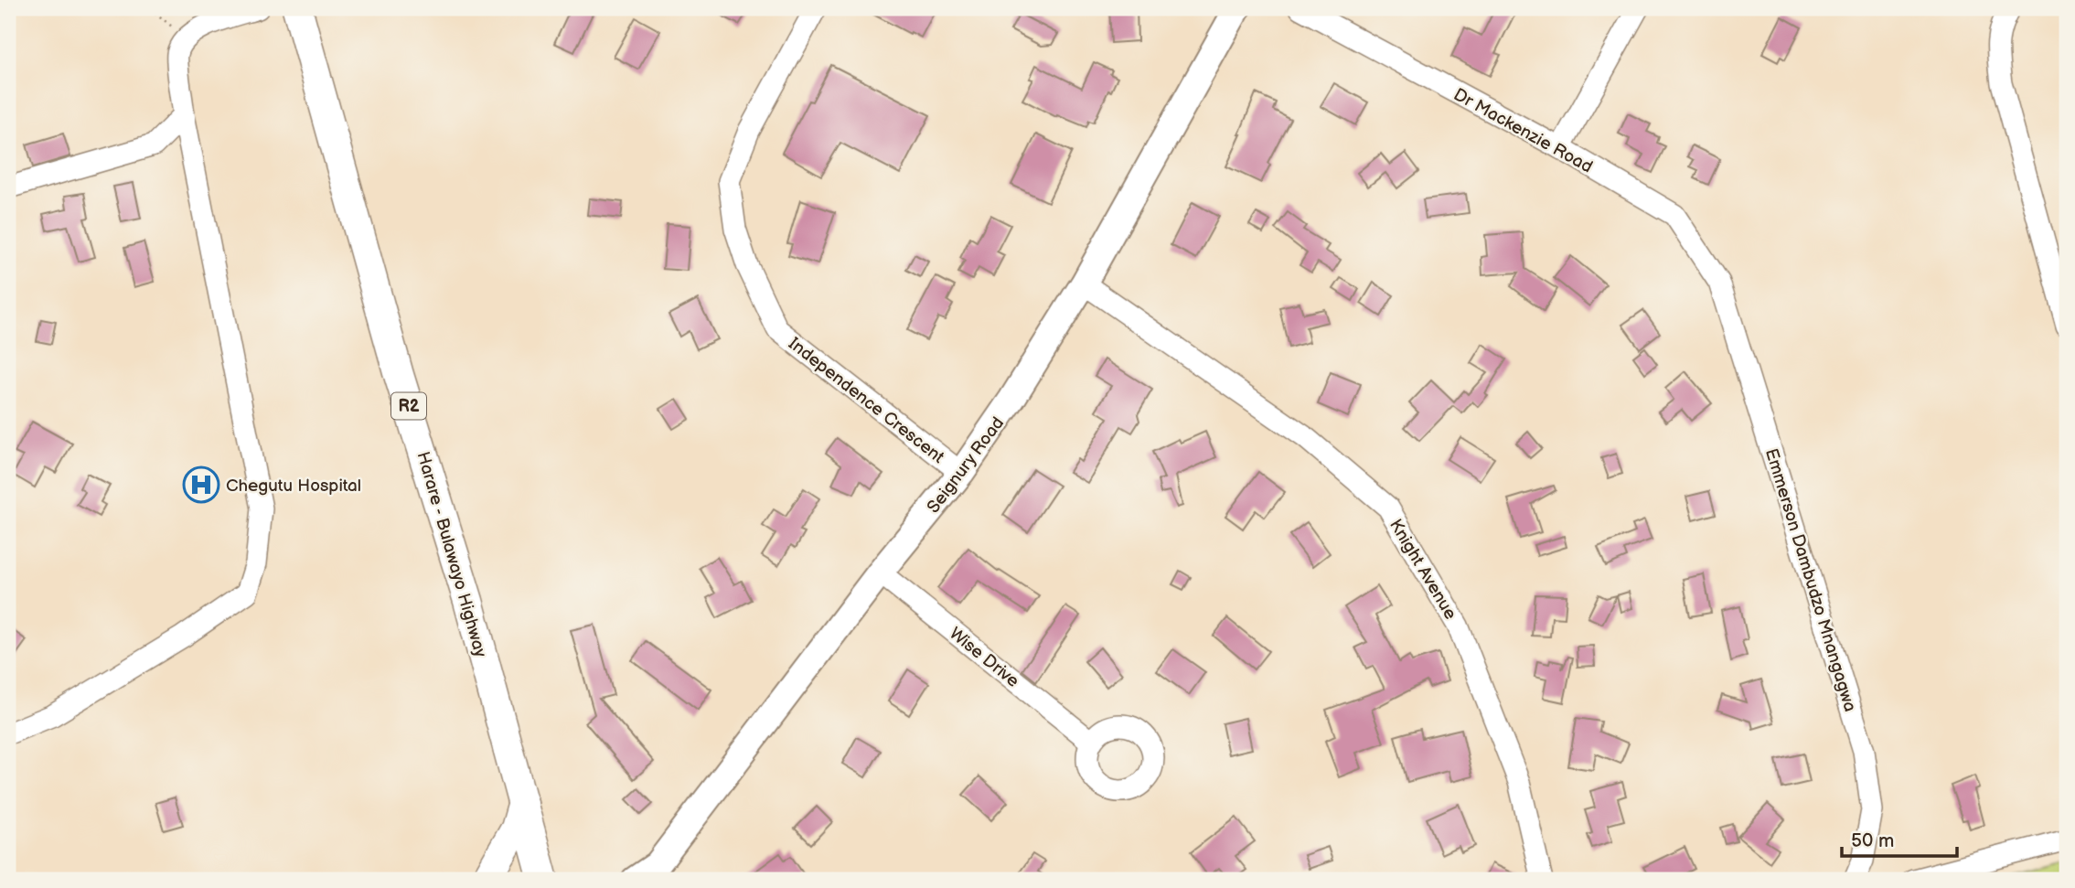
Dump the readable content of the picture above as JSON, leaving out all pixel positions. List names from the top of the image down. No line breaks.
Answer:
{"streets":{"highway":["R2","Harare - Bulawayo Highway"],"main road":["Seignury Road"],"street":["Dr Mackenzie Road","Independence Crescent","Knight Avenue","Emmerson Dambudzo Mnangagwa","Wise Drive"]},"crossings":[["Dr Mackenzie Road","Emmerson Dambudzo Mnangagwa"],["Independence Crescent","Seignury Road"],["Seignury Road","Knight Avenue"],["Seignury Road","Wise Drive"]],"places":{"hospital":["Chegutu Hospital"]},"scale_bar":"50 m"}
